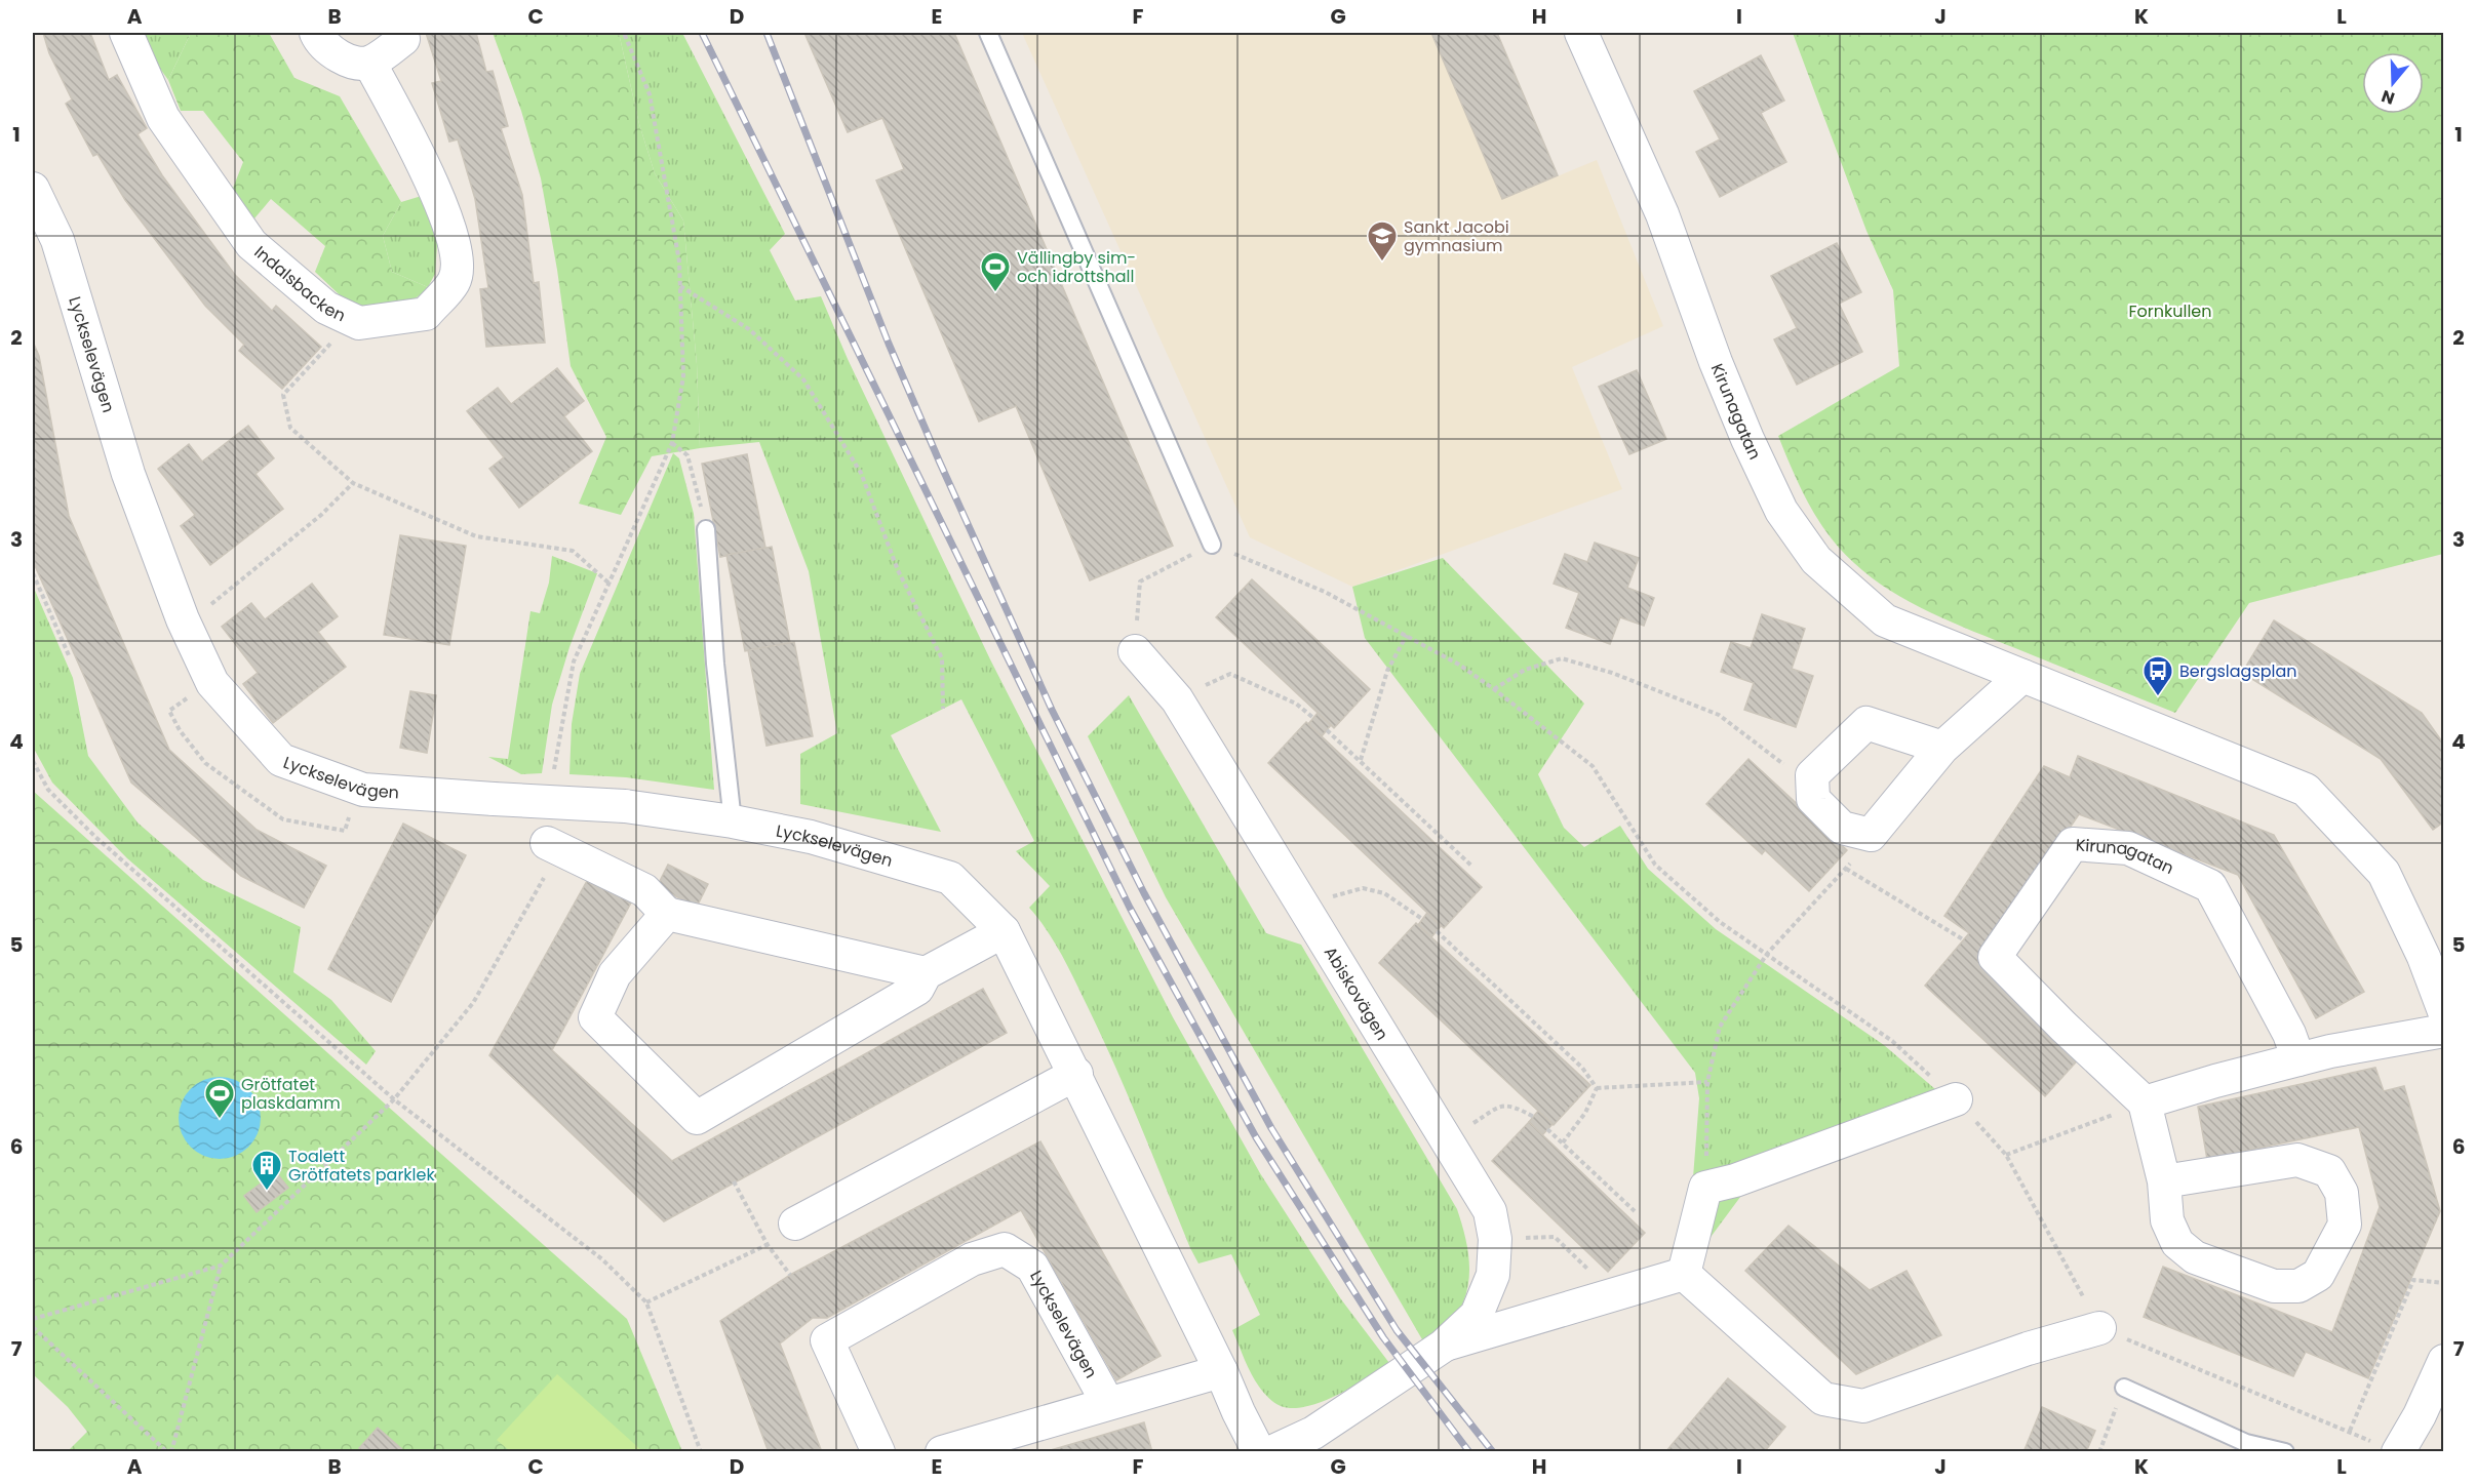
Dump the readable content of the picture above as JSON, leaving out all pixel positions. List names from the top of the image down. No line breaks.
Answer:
{"streets":{"street":["Indalsbacken","Lyckselevägen","Kirunagatan","Abiskovägen"]},"parks":["Fornkullen"],"places":{"school or university":["Sankt Jacobi gymnasium"],"sports":["Vällingby sim- och idrottshall","Grötfatet plaskdamm"],"bus stop":["Bergslagsplan"],"building":["Toalett Grötfatets parklek"]},"north":"bottom","grid":{"columns":["A","B","C","D","E","F","G","H","I","J","K","L"],"rows":["1","2","3","4","5","6","7"]}}
